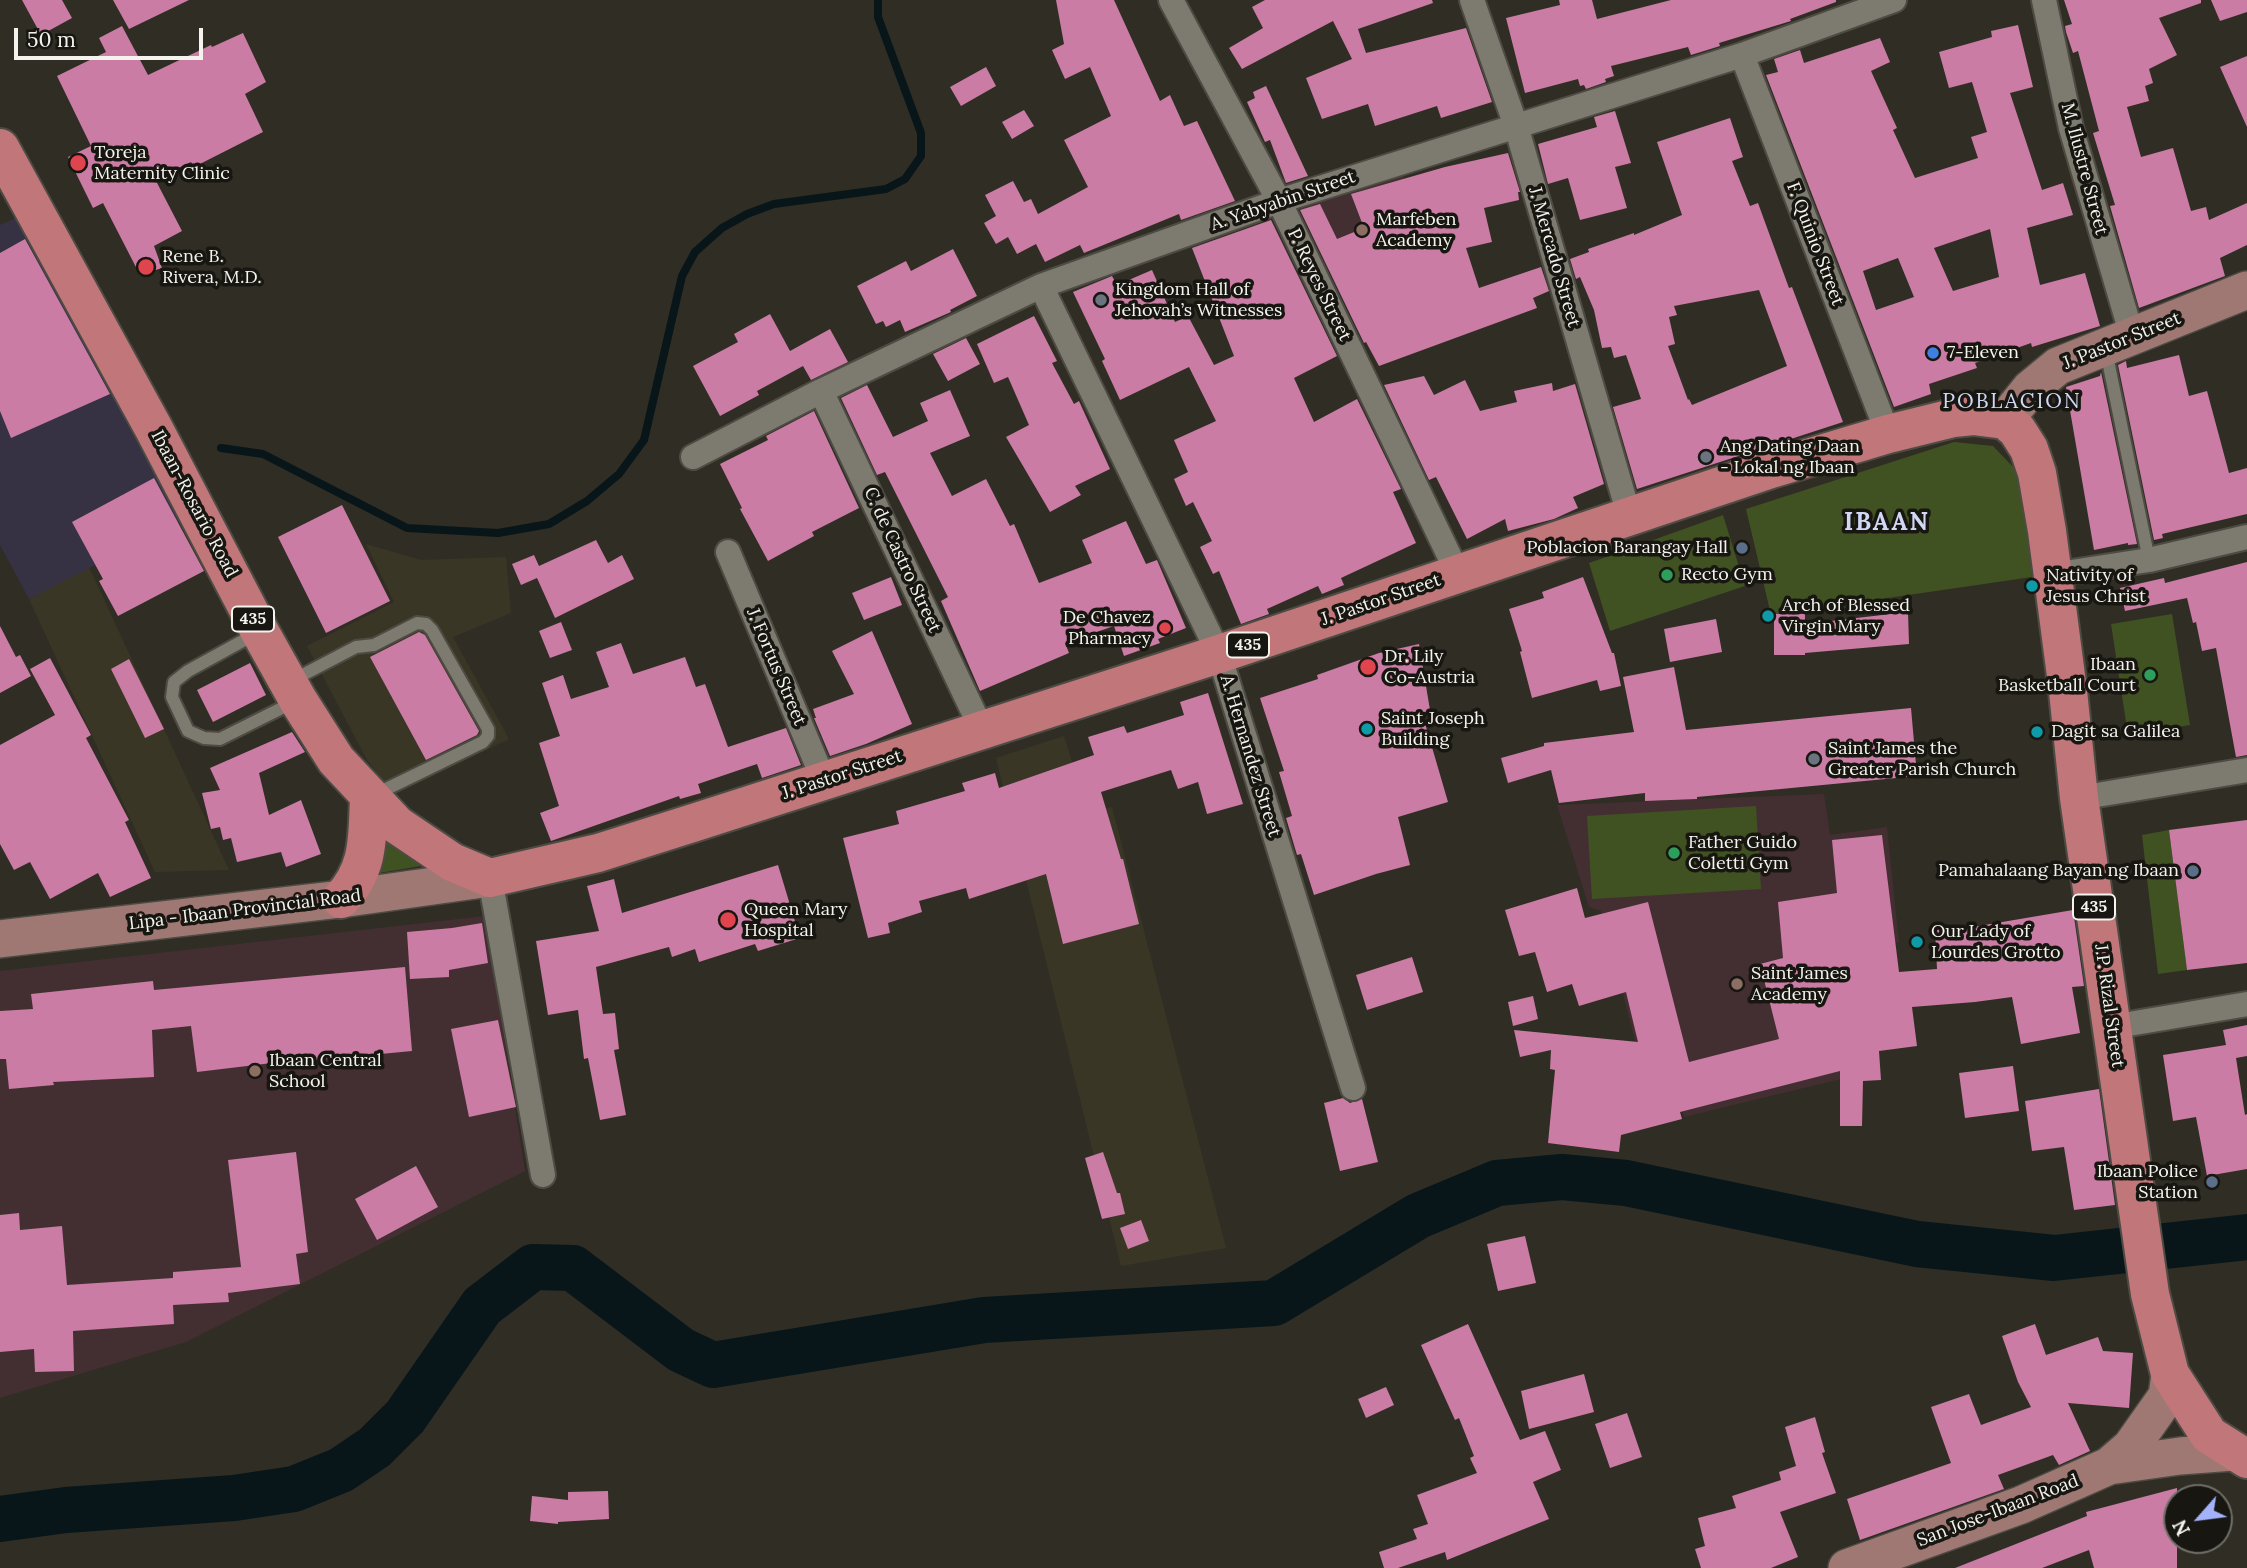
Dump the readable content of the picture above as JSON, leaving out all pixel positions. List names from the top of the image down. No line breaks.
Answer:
{"streets":{"main road":["J. Pastor Street","Ibaan-Rosario Road","435","Lipa - Ibaan Provincial Road","J.P. Rizal Street","San Jose-Ibaan Road"],"street":["M. Ilustre Street","A. Yabyabin Street","F. Quinio Street","J. Mercado Street","P. Reyes Street","C. de Castro Street","J. Fortus Street","A. Hernandez Street"]},"crossings":[["M. Ilustre Street","J. Pastor Street"],["A. Yabyabin Street","F. Quinio Street"],["A. Yabyabin Street","J. Mercado Street"],["A. Yabyabin Street","P. Reyes Street"],["A. Yabyabin Street","C. de Castro Street"],["A. Yabyabin Street","A. Hernandez Street"],["F. Quinio Street","J. Pastor Street"],["J. Mercado Street","J. Pastor Street"],["P. Reyes Street","J. Pastor Street"],["J. Pastor Street","Ibaan-Rosario Road"],["J. Pastor Street","C. de Castro Street"],["J. Pastor Street","J. Fortus Street"],["J. Pastor Street","A. Hernandez Street"],["J. Pastor Street","Lipa - Ibaan Provincial Road"],["J. Pastor Street","J.P. Rizal Street"],["Ibaan-Rosario Road","Lipa - Ibaan Provincial Road"],["J.P. Rizal Street","San Jose-Ibaan Road"]],"districts":["POBLACION","IBAAN"],"places":["Toreja Maternity Clinic","Marfeben Academy","Rene B. Rivera, M.D.","Kingdom Hall of Jehovah’s Witnesses","7-Eleven","Ang Dating Daan - Lokal ng Ibaan","Poblacion Barangay Hall","Recto Gym","Nativity of Jesus Christ","Arch of Blessed Virgin Mary","De Chavez Pharmacy","Dr. Lily Co-Austria","Ibaan Basketball Court","Saint Joseph Building","Dagit sa Galilea","Saint James the Greater Parish Church","Father Guido Coletti Gym","Pamahalaang Bayan ng Ibaan","Queen Mary Hospital","Our Lady of Lourdes Grotto","Saint James Academy","Ibaan Central School","Ibaan Police Station"],"scale_bar":"50 m","north":"bottom left"}
